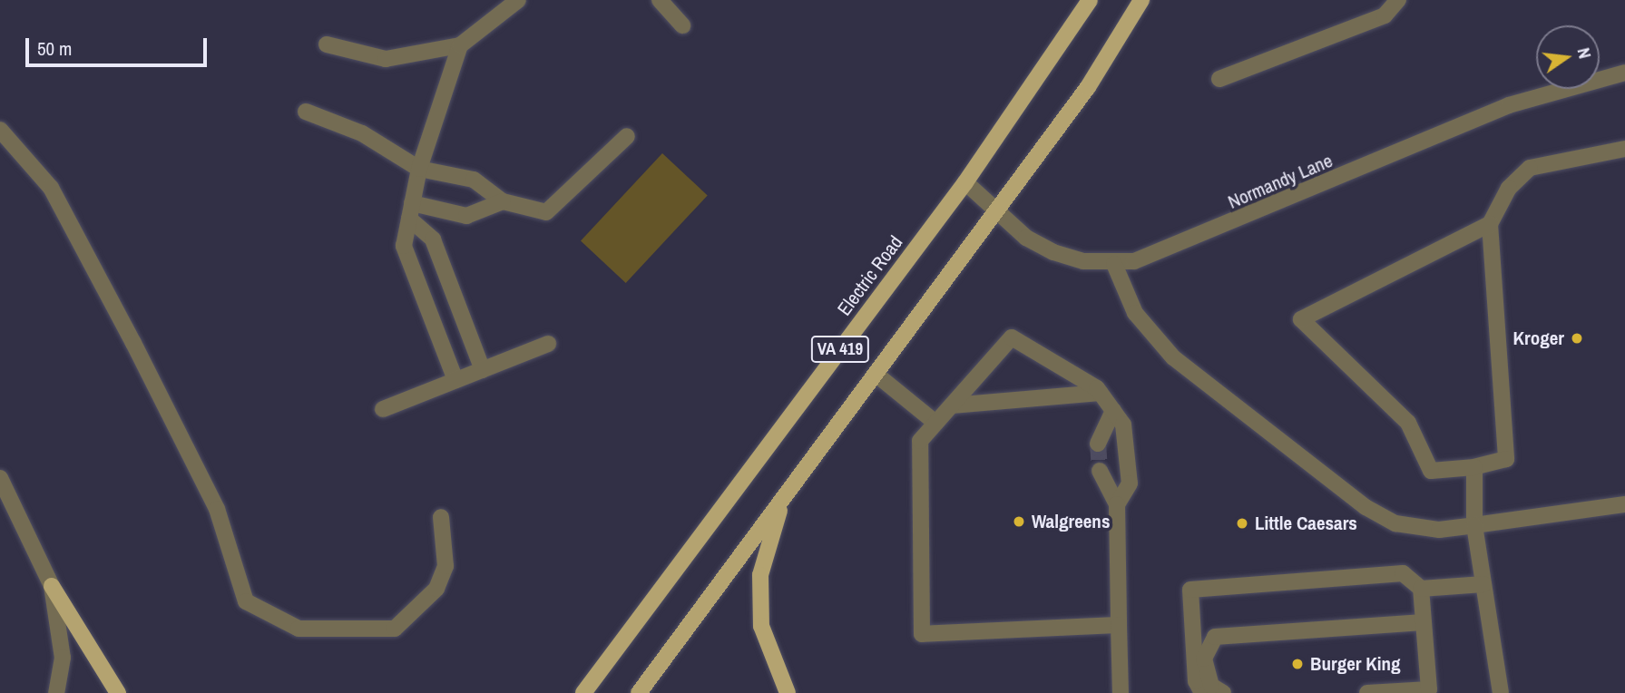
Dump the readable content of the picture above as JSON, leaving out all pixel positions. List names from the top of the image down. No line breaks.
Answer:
{"streets":{"main road":["Electric Road","VA 419"],"street":["Normandy Lane"]},"crossings":[["Normandy Lane","Electric Road"],["Normandy Lane","VA 419"]],"places":["Kroger","Walgreens","Little Caesars","Burger King"],"scale_bar":"50 m","north":"right"}
